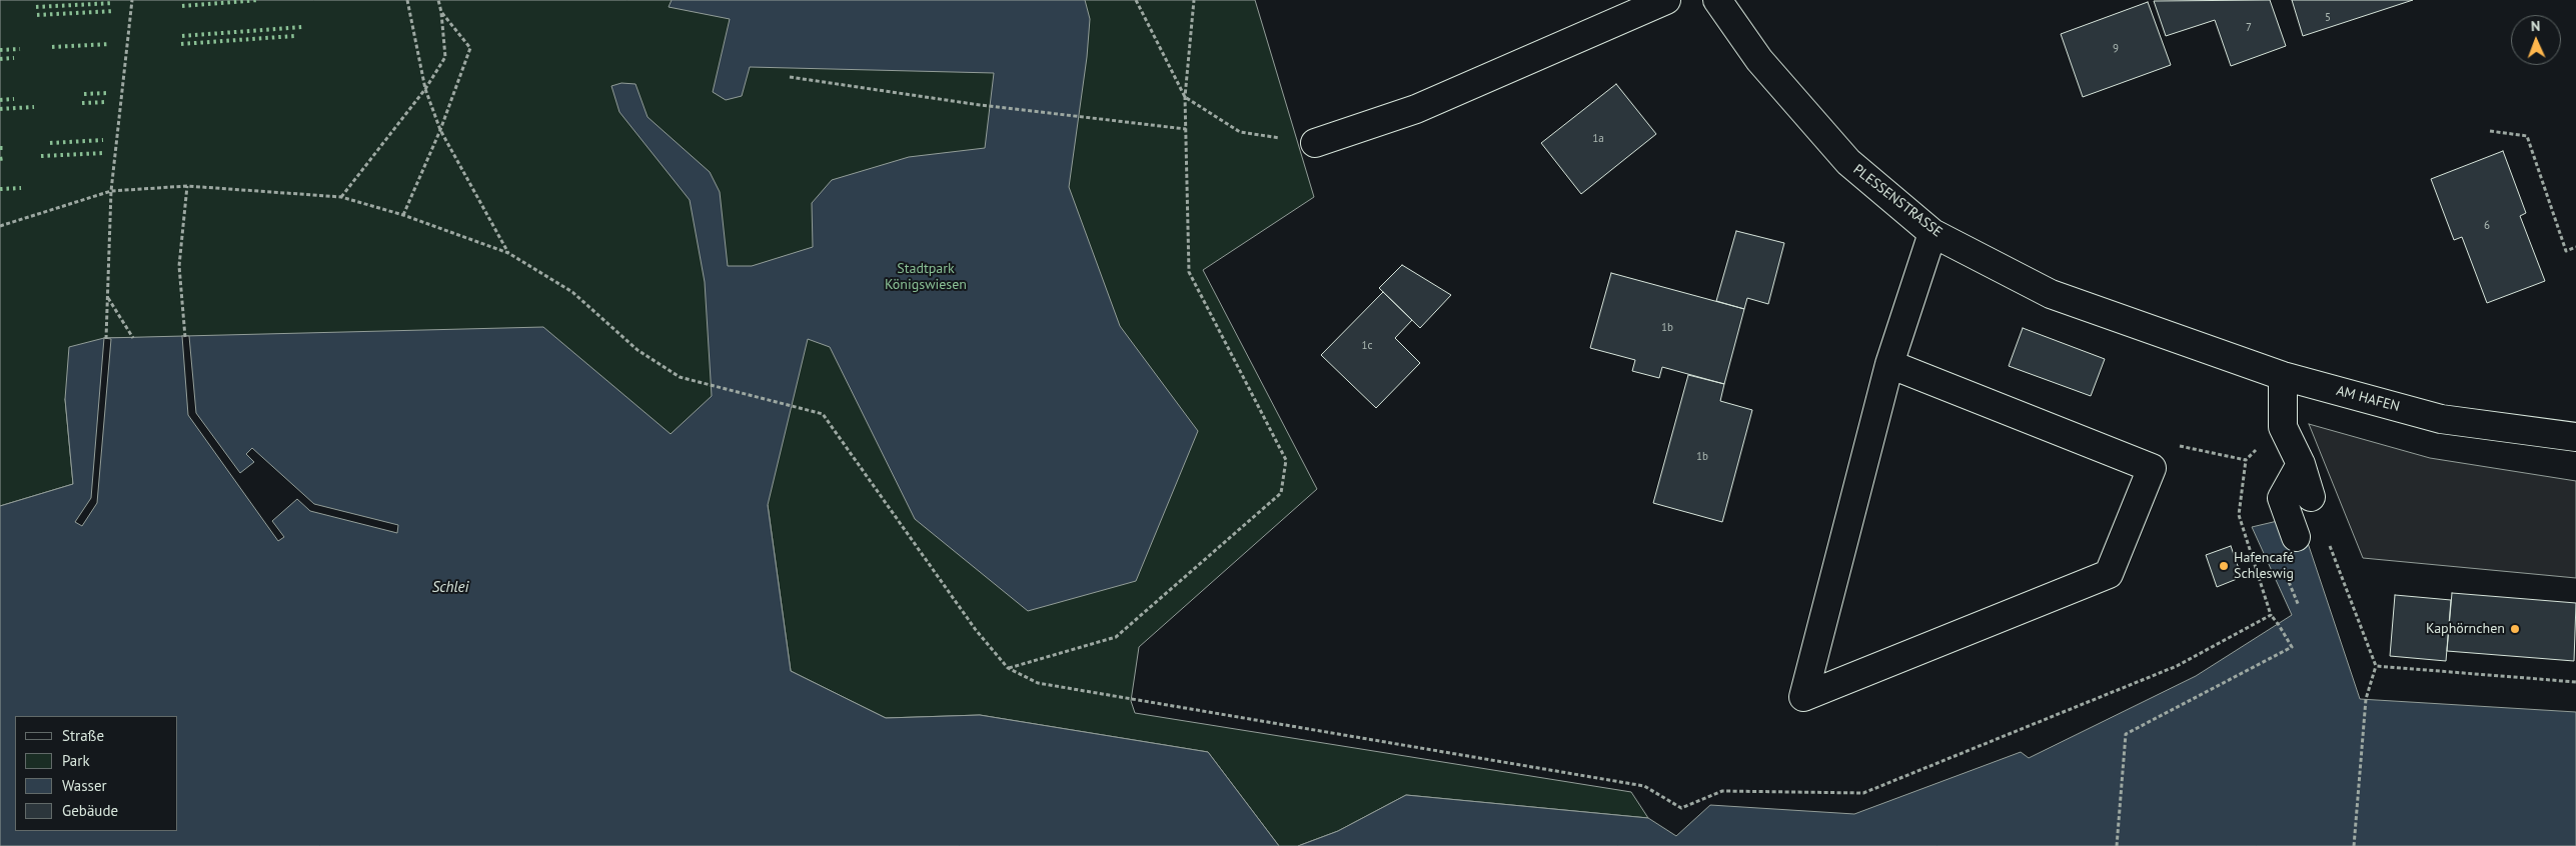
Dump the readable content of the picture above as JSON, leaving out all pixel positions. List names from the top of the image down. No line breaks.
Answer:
{"streets":{"street":["PLESSENSTRASSE","AM HAFEN"]},"crossings":[["PLESSENSTRASSE","AM HAFEN"]],"water":["Schlei"],"parks":["Stadtpark Königswiesen"],"places":["Hafencafé Schleswig","Kaphörnchen"],"house_numbers":["5","7","9","1a","6","1b","1c","1b"],"legend":["Straße","Park","Wasser","Gebäude"],"north":"top"}
